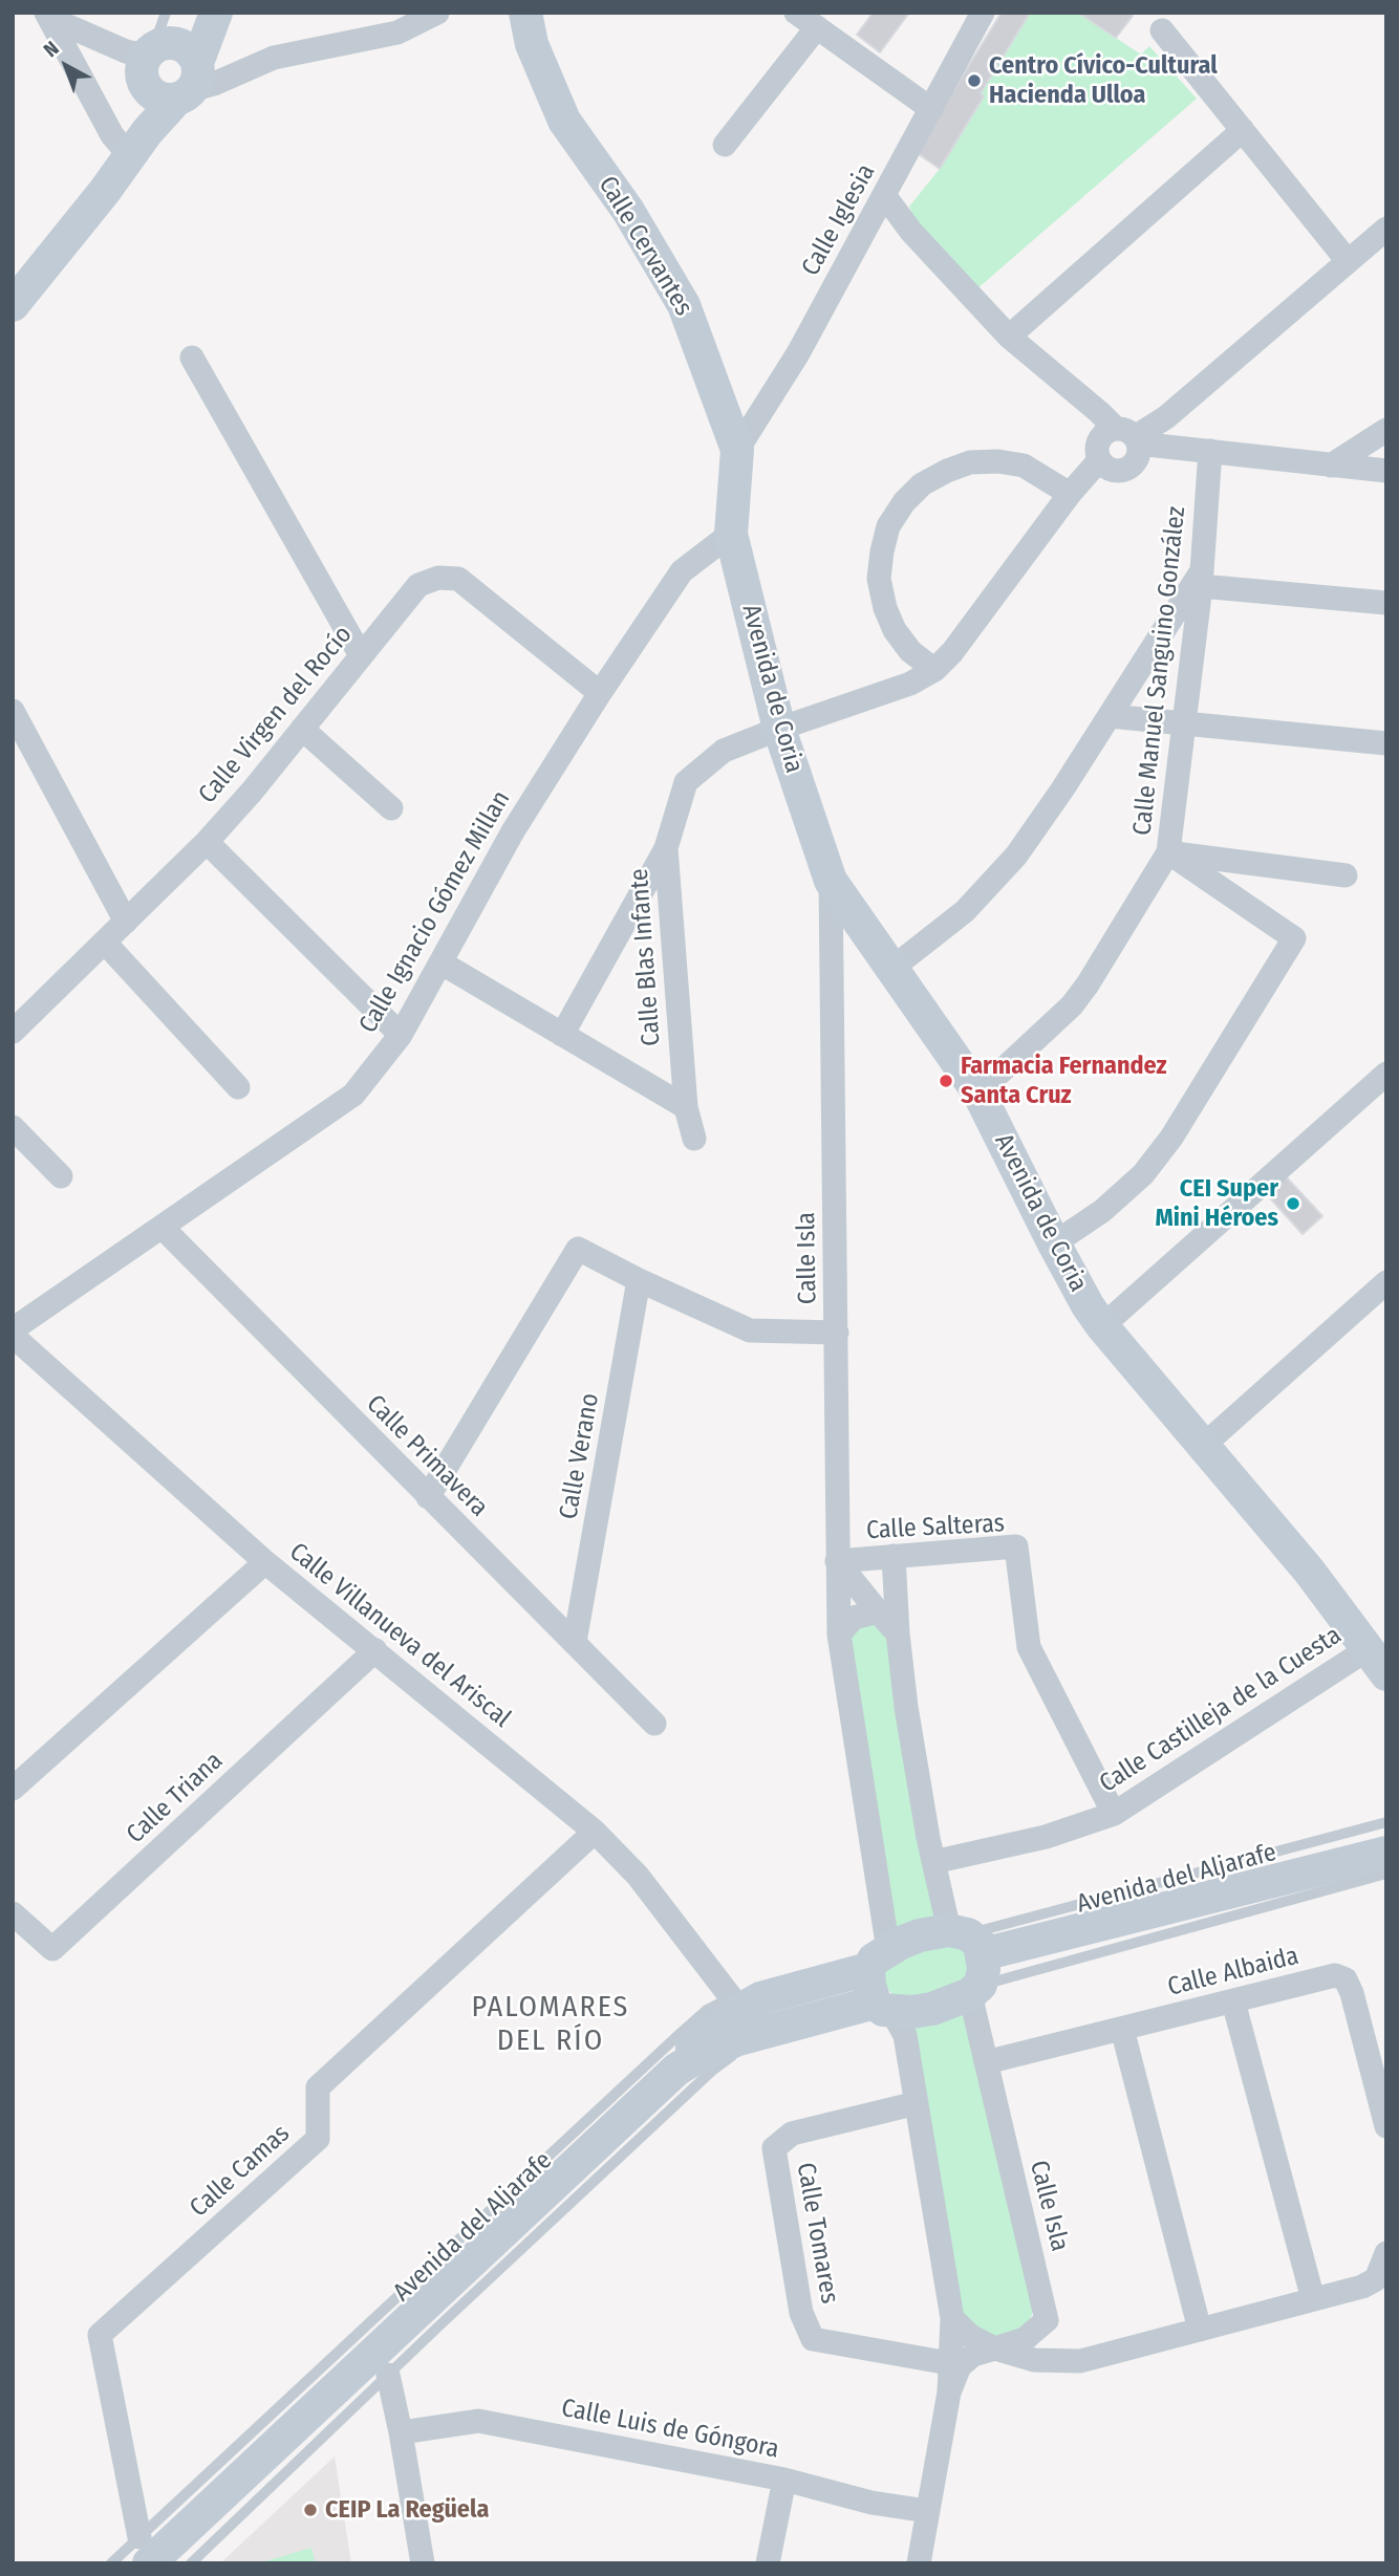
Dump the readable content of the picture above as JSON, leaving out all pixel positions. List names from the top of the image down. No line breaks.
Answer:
{"streets":{"main road":["Calle Cervantes","Avenida de Coria","Avenida del Aljarafe"],"street":["Calle Iglesia","Calle Manuel Sanguino González","Calle Virgen del Rocío","Calle Ignacio Gómez Millan","Calle Blas Infante","Calle Isla","Calle Primavera","Calle Verano","Calle Salteras","Calle Villanueva del Ariscal","Calle Castilleja de la Cuesta","Calle Triana","Calle Albaida","Calle Camas","Calle Tomares","Calle Luis de Góngora"]},"crossings":[["Calle Iglesia","Calle Cervantes"],["Calle Cervantes","Avenida de Coria"],["Calle Cervantes","Calle Ignacio Gómez Millan"],["Calle Manuel Sanguino González","Avenida de Coria"],["Avenida de Coria","Calle Ignacio Gómez Millan"],["Avenida de Coria","Calle Blas Infante"],["Avenida de Coria","Calle Isla"],["Avenida de Coria","Calle Castilleja de la Cuesta"],["Calle Virgen del Rocío","Calle Ignacio Gómez Millan"],["Calle Ignacio Gómez Millan","Calle Blas Infante"],["Calle Ignacio Gómez Millan","Calle Primavera"],["Calle Isla","Calle Salteras"],["Calle Isla","Calle Castilleja de la Cuesta"],["Calle Isla","Avenida del Aljarafe"],["Calle Isla","Calle Albaida"],["Calle Primavera","Calle Verano"],["Calle Salteras","Calle Castilleja de la Cuesta"],["Calle Villanueva del Ariscal","Calle Triana"],["Calle Villanueva del Ariscal","Avenida del Aljarafe"],["Calle Villanueva del Ariscal","Calle Camas"],["Avenida del Aljarafe","Calle Camas"]],"districts":["PALOMARES DEL RÍO"],"places":["Centro Cívico-Cultural Hacienda Ulloa","Farmacia Fernandez Santa Cruz","CEI Super Mini Héroes","CEIP La Regüela"],"north":"top left"}
